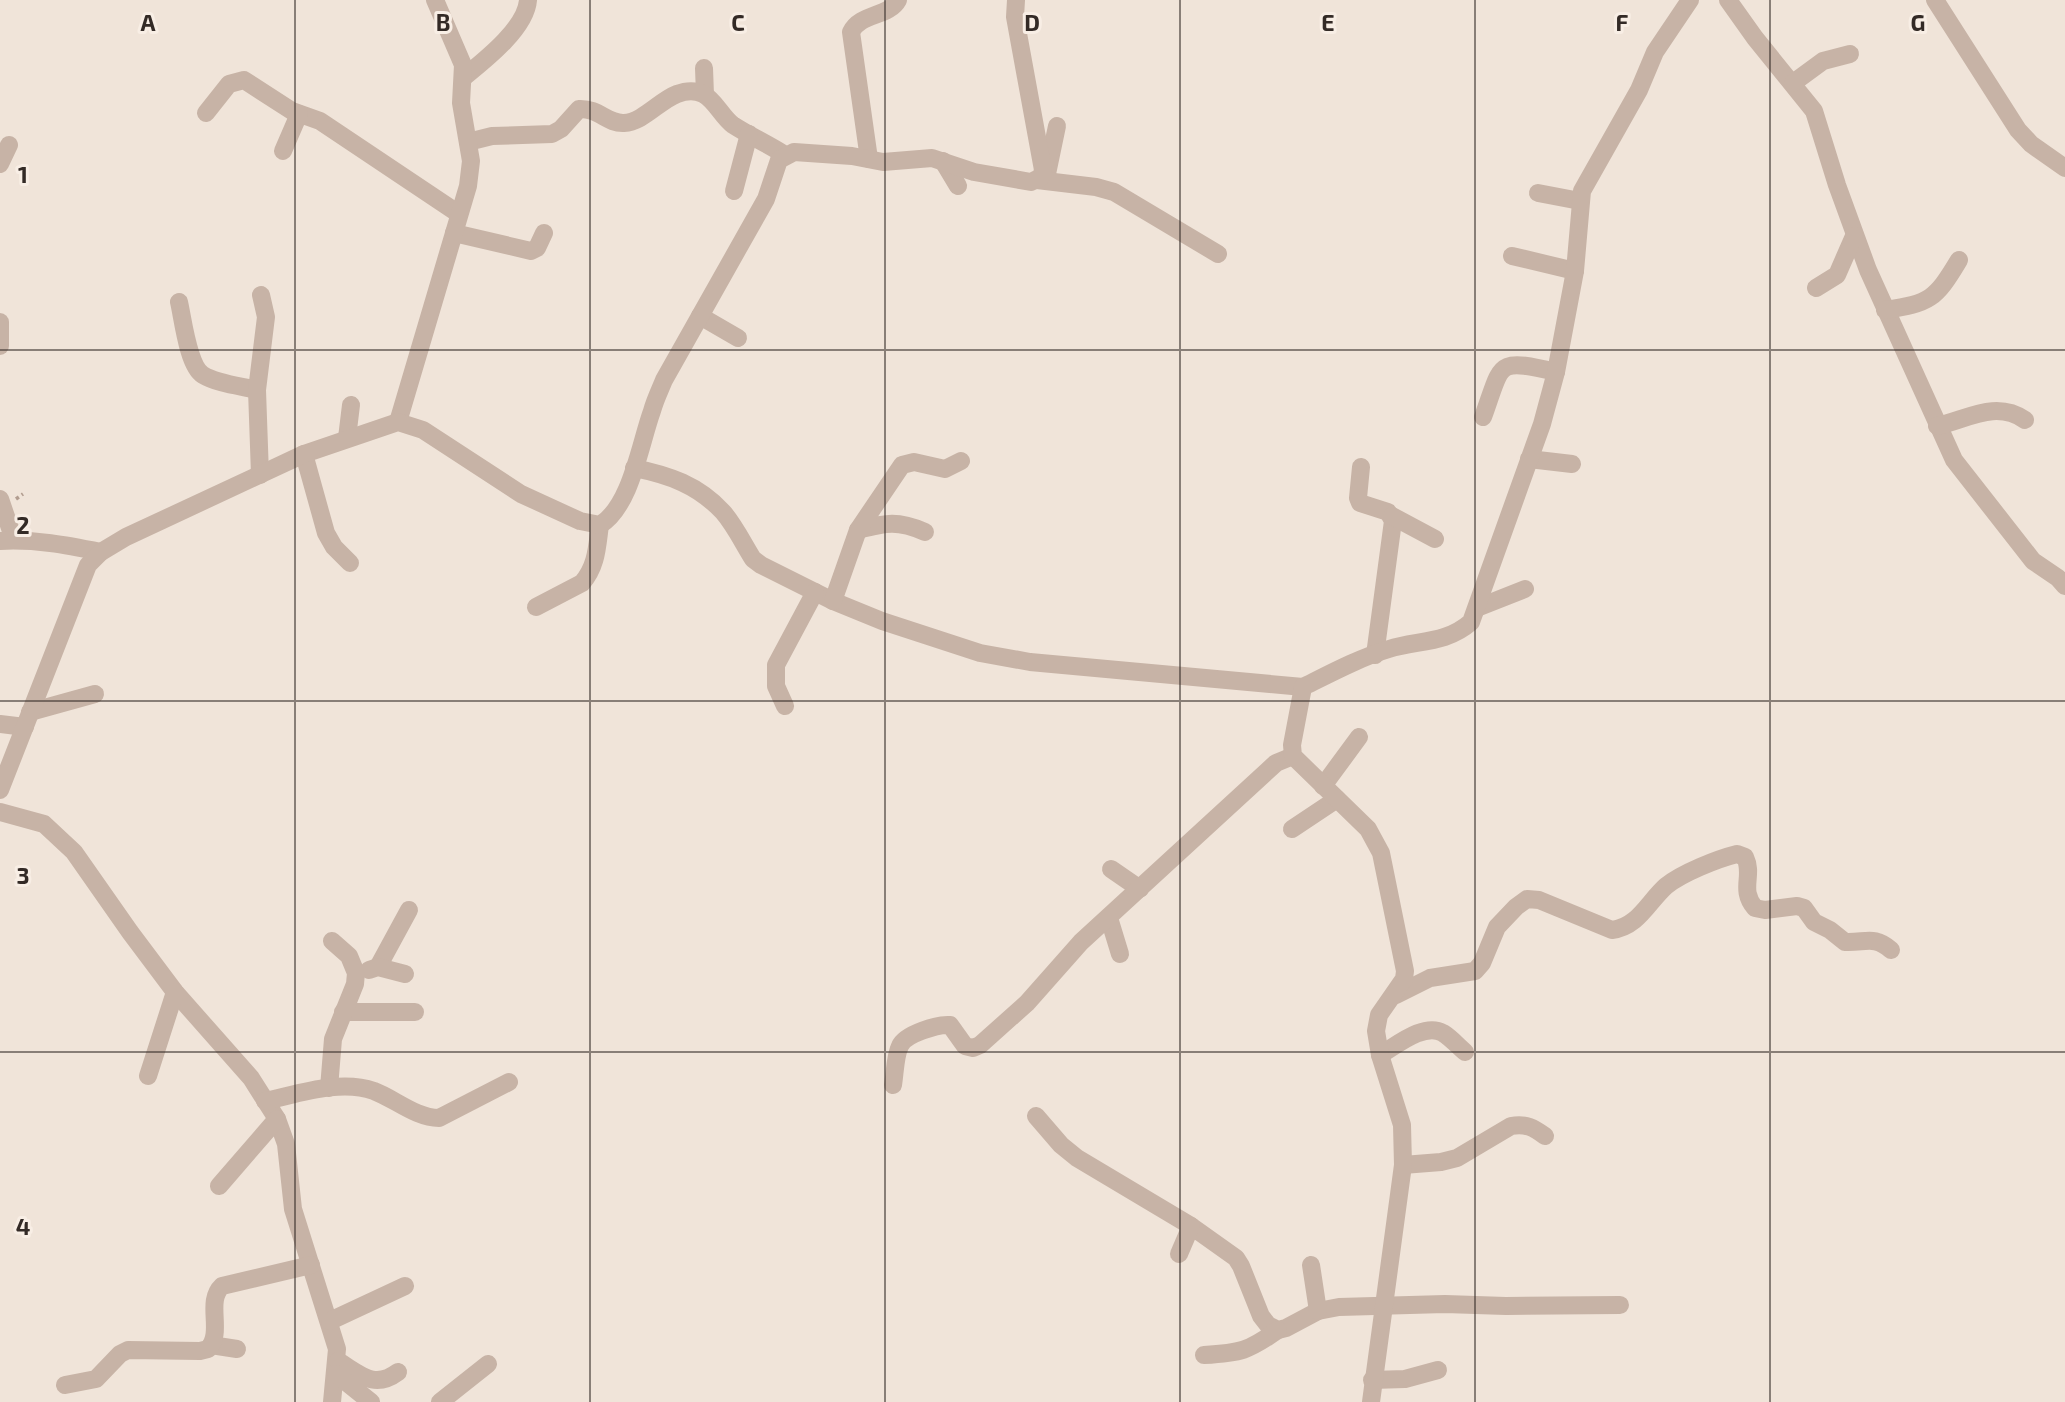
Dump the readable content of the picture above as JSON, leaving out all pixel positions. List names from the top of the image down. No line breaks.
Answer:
{"grid":{"columns":["A","B","C","D","E","F","G"],"rows":["1","2","3","4"]}}
